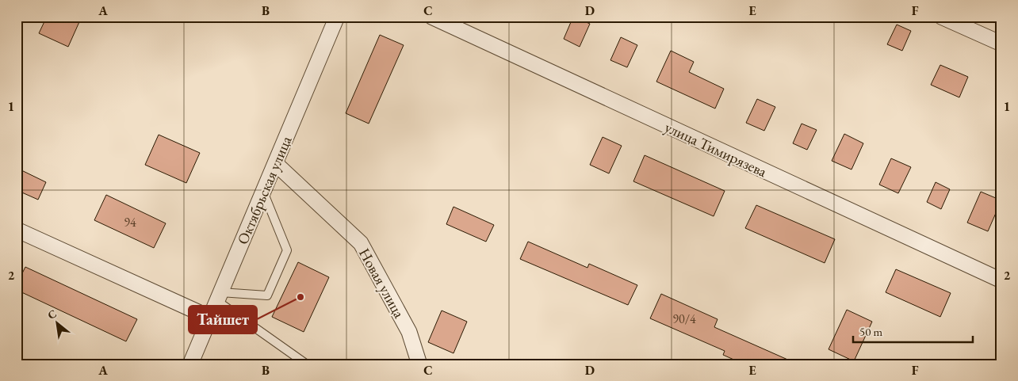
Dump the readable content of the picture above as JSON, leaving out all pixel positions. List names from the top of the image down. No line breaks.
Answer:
{"streets":{"street":["улица Тимирязева","Октябрьская улица","Новая улица"]},"crossings":[["Октябрьская улица","Новая улица"]],"places":["Тайшет"],"house_numbers":["94","90/4"],"scale_bar":"50 m","north":"top left","grid":{"columns":["A","B","C","D","E","F"],"rows":["1","2"]}}
